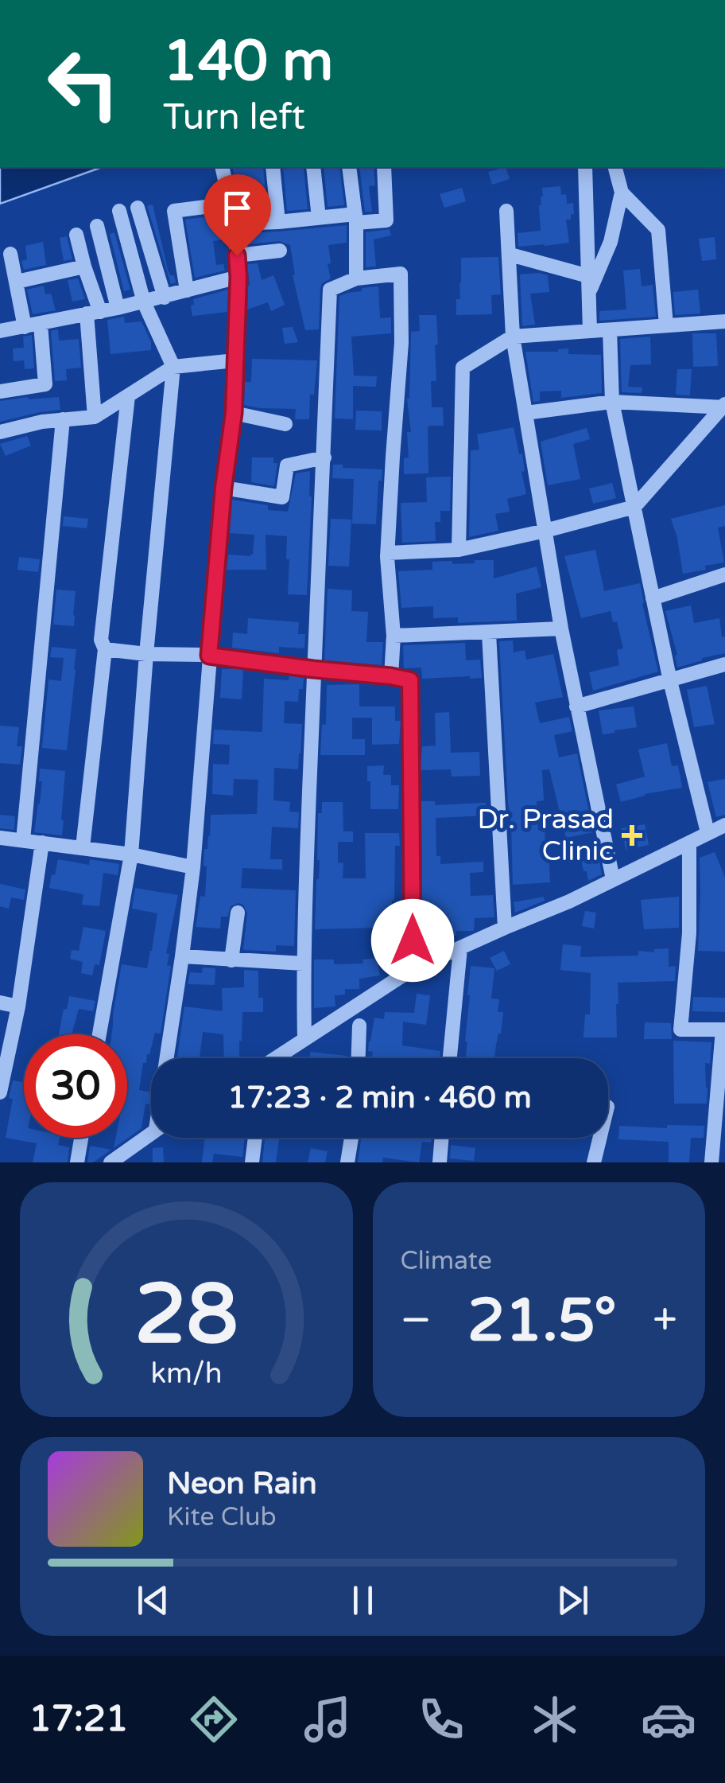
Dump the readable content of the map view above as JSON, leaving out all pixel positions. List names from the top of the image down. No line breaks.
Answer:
{"places":{"health":["Dr. Prasad Clinic"]},"page":{"turn":["140 m","Turn left"],"limit":"30","trip":"17:23 · 2 min · 460 m","tile":"Climate","heat":["−","21.5°","+"],"song":["Neon Rain","Kite Club"],"tabs":"17:21","gauge":["28","km/h"]}}
